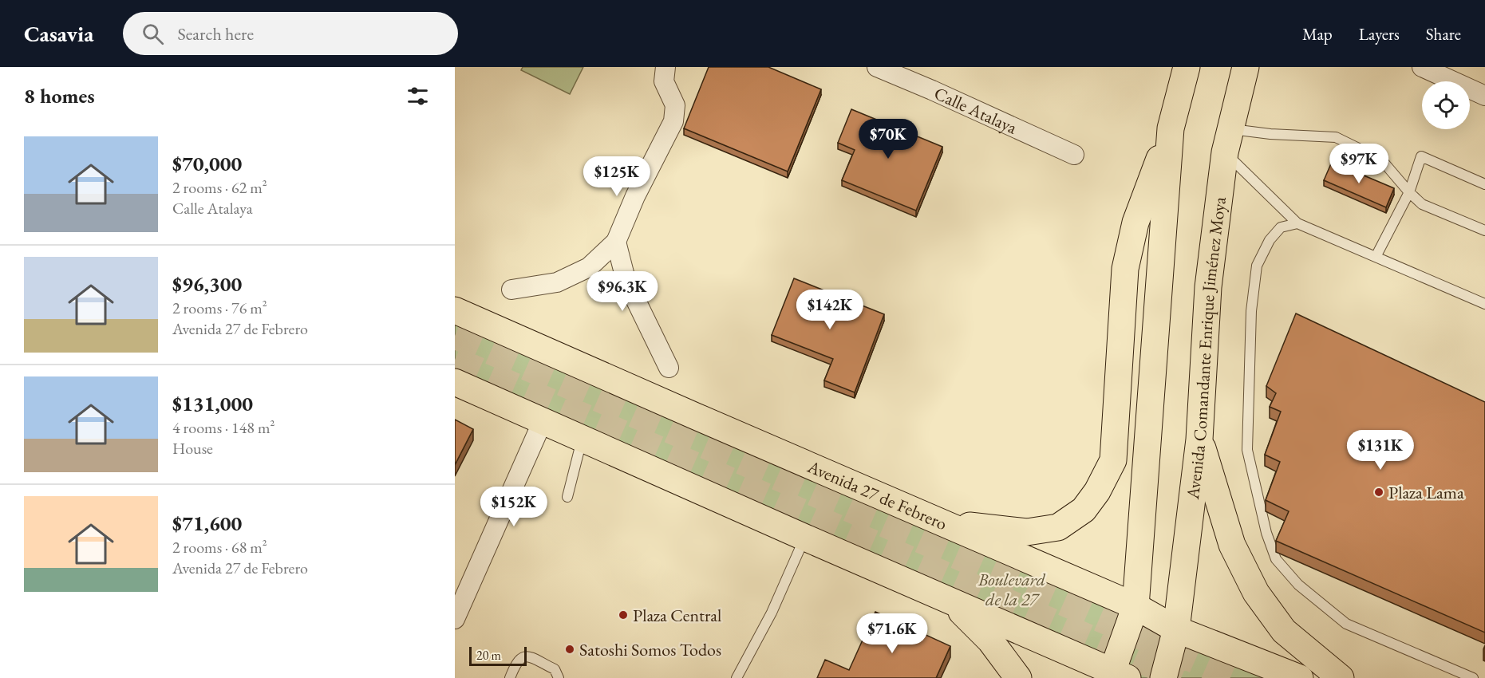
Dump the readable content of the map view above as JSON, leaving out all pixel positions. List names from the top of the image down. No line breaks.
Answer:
{"streets":{"main road":["Avenida Comandante Enrique Jiménez Moya","Avenida 27 de Febrero"],"street":["Calle Atalaya"]},"crossings":[["Avenida Comandante Enrique Jiménez Moya","Avenida 27 de Febrero"]],"parks":["Boulevard de la 27"],"places":["Plaza Lama","Plaza Central","Satoshi Somos Todos"],"scale_bar":"20 m","page":{"header":"Casavia","search":"Search here","nav":["Map","Layers","Share"],"heading":"8 homes","price":["$70K","$97K","$125K","$96.3K","$142K","$131K","$152K","$71.6K"],"list":[{"name":"$70,000","note":"2 rooms · 62 m² · Calle Atalaya"},{"name":"$96,300","note":"2 rooms · 76 m² · Avenida 27 de Febrero"},{"name":"$131,000","note":"4 rooms · 148 m² · House"},{"name":"$71,600","note":"2 rooms · 68 m² · Avenida 27 de Febrero"}],"scale":"20 m"}}
